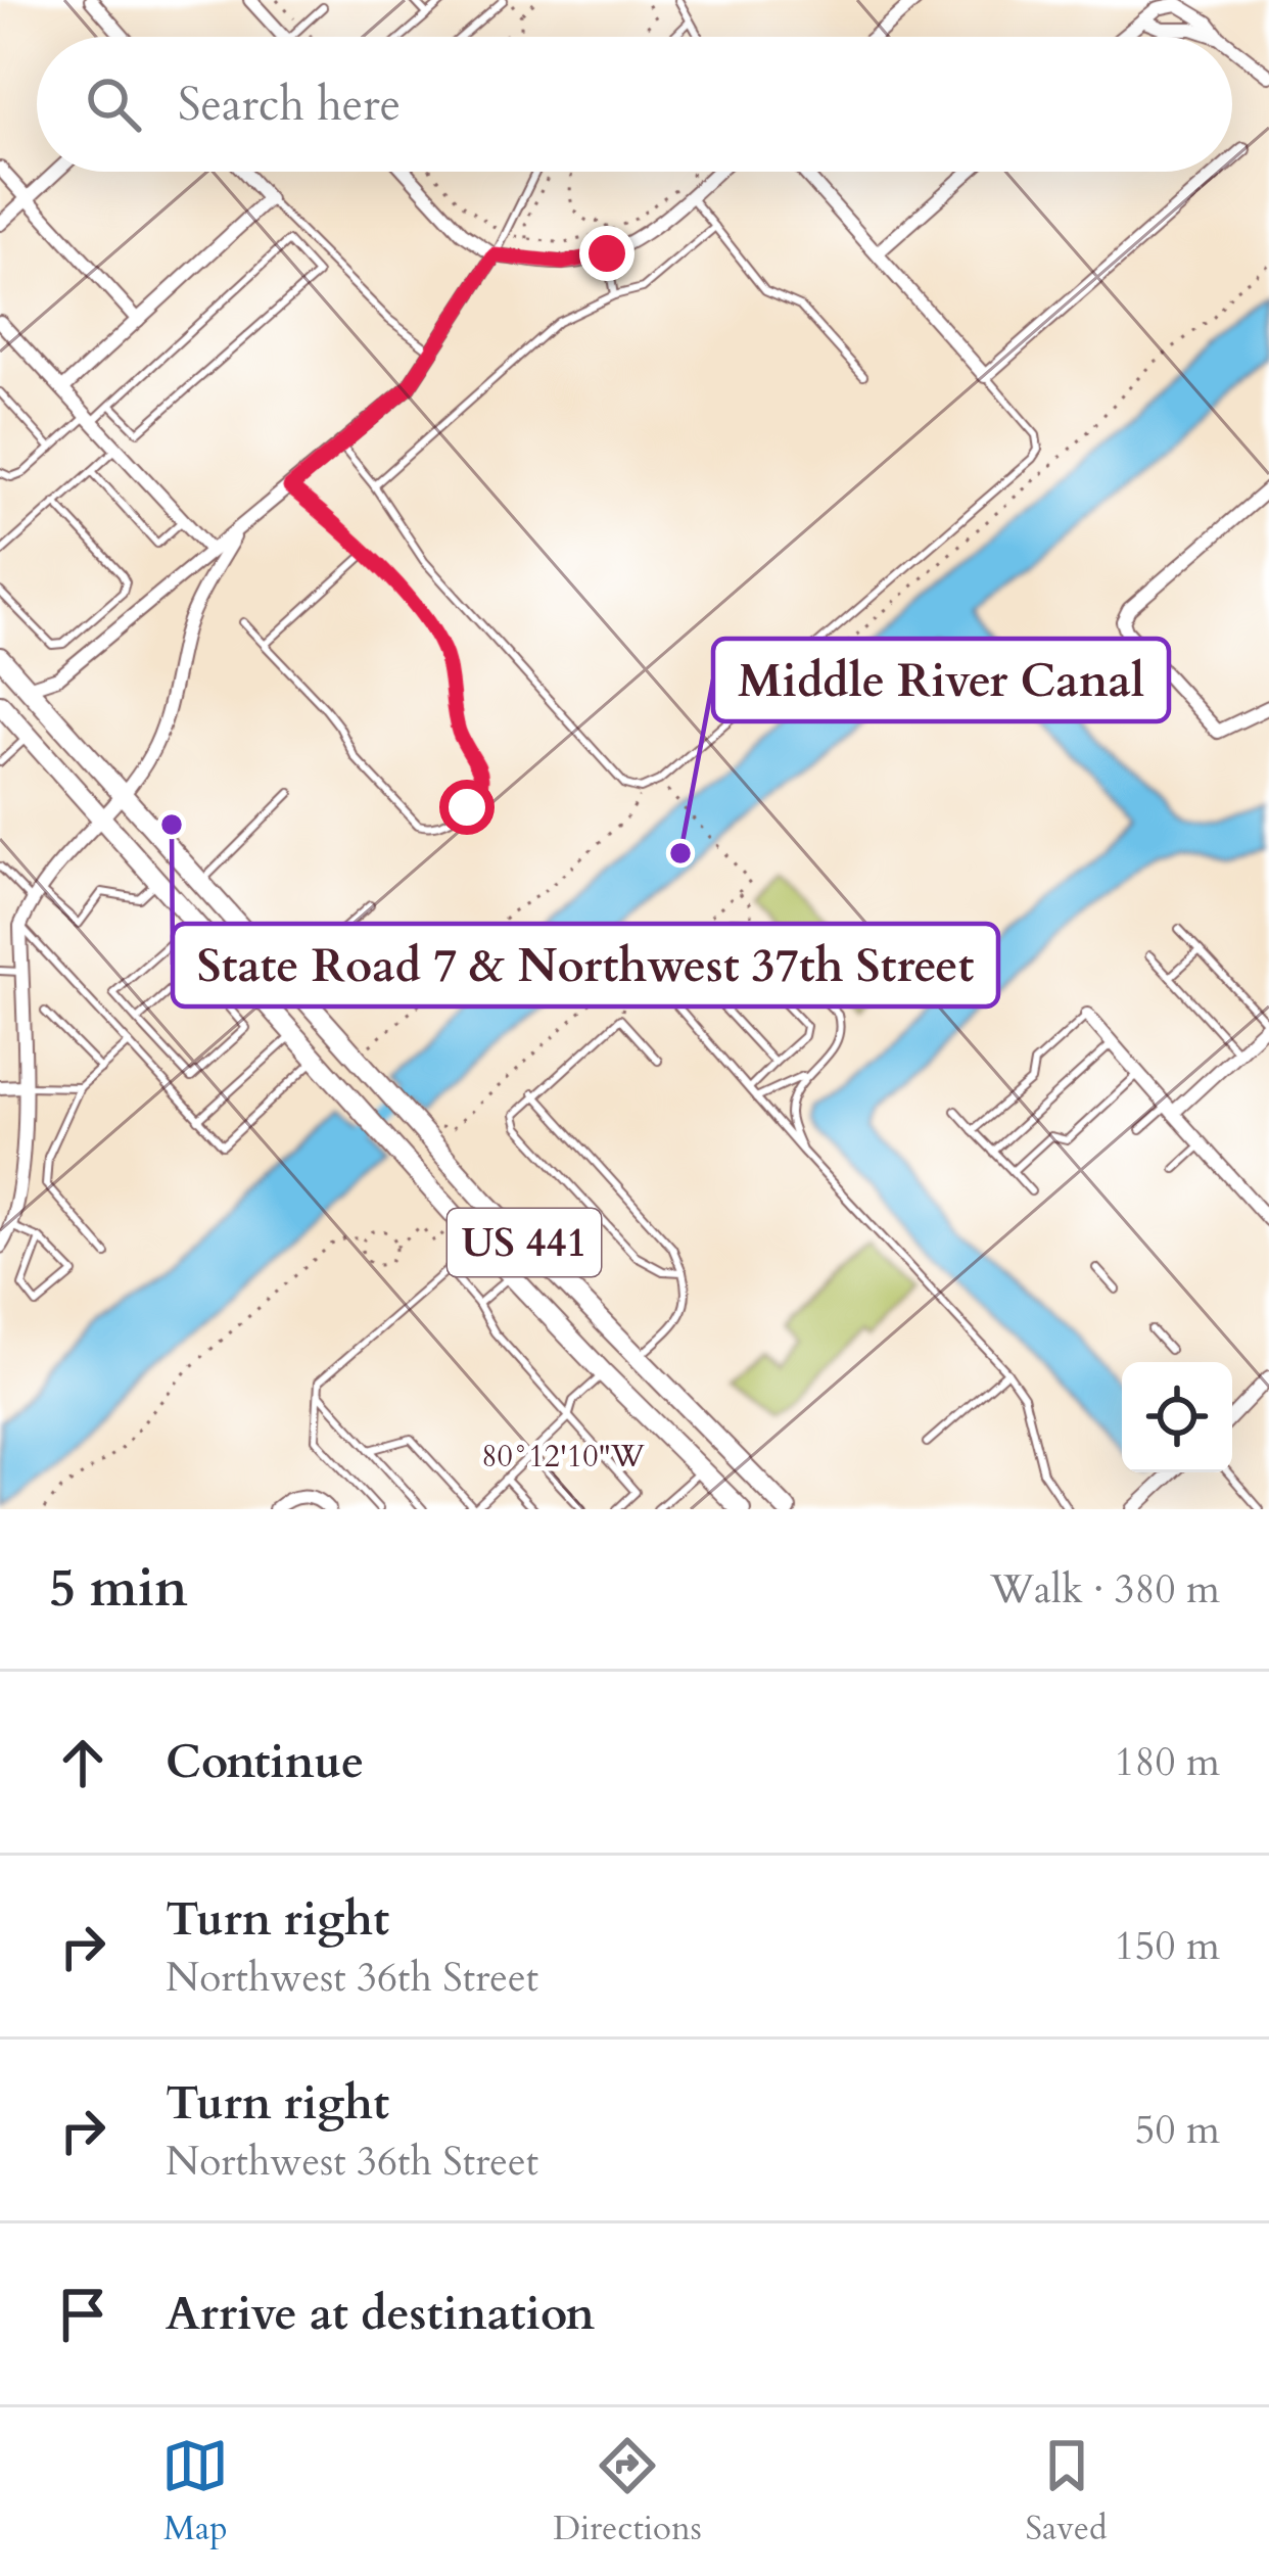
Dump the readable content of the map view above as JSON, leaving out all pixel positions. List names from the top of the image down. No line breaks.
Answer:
{"streets":{"main road":["US 441"]},"places":["State Road 7 & Northwest 37th Street","Middle River Canal"],"page":{"search":"Search here","heading":["5 min","Walk · 380 m"],"list":[["Continue","180 m"],["Turn right","Northwest 36th Street","150 m"],["Turn right","Northwest 36th Street","50 m"],"Arrive at destination"],"nav":["Map","Directions","Saved"]},"coordinates":["80°12'10\"W"]}
